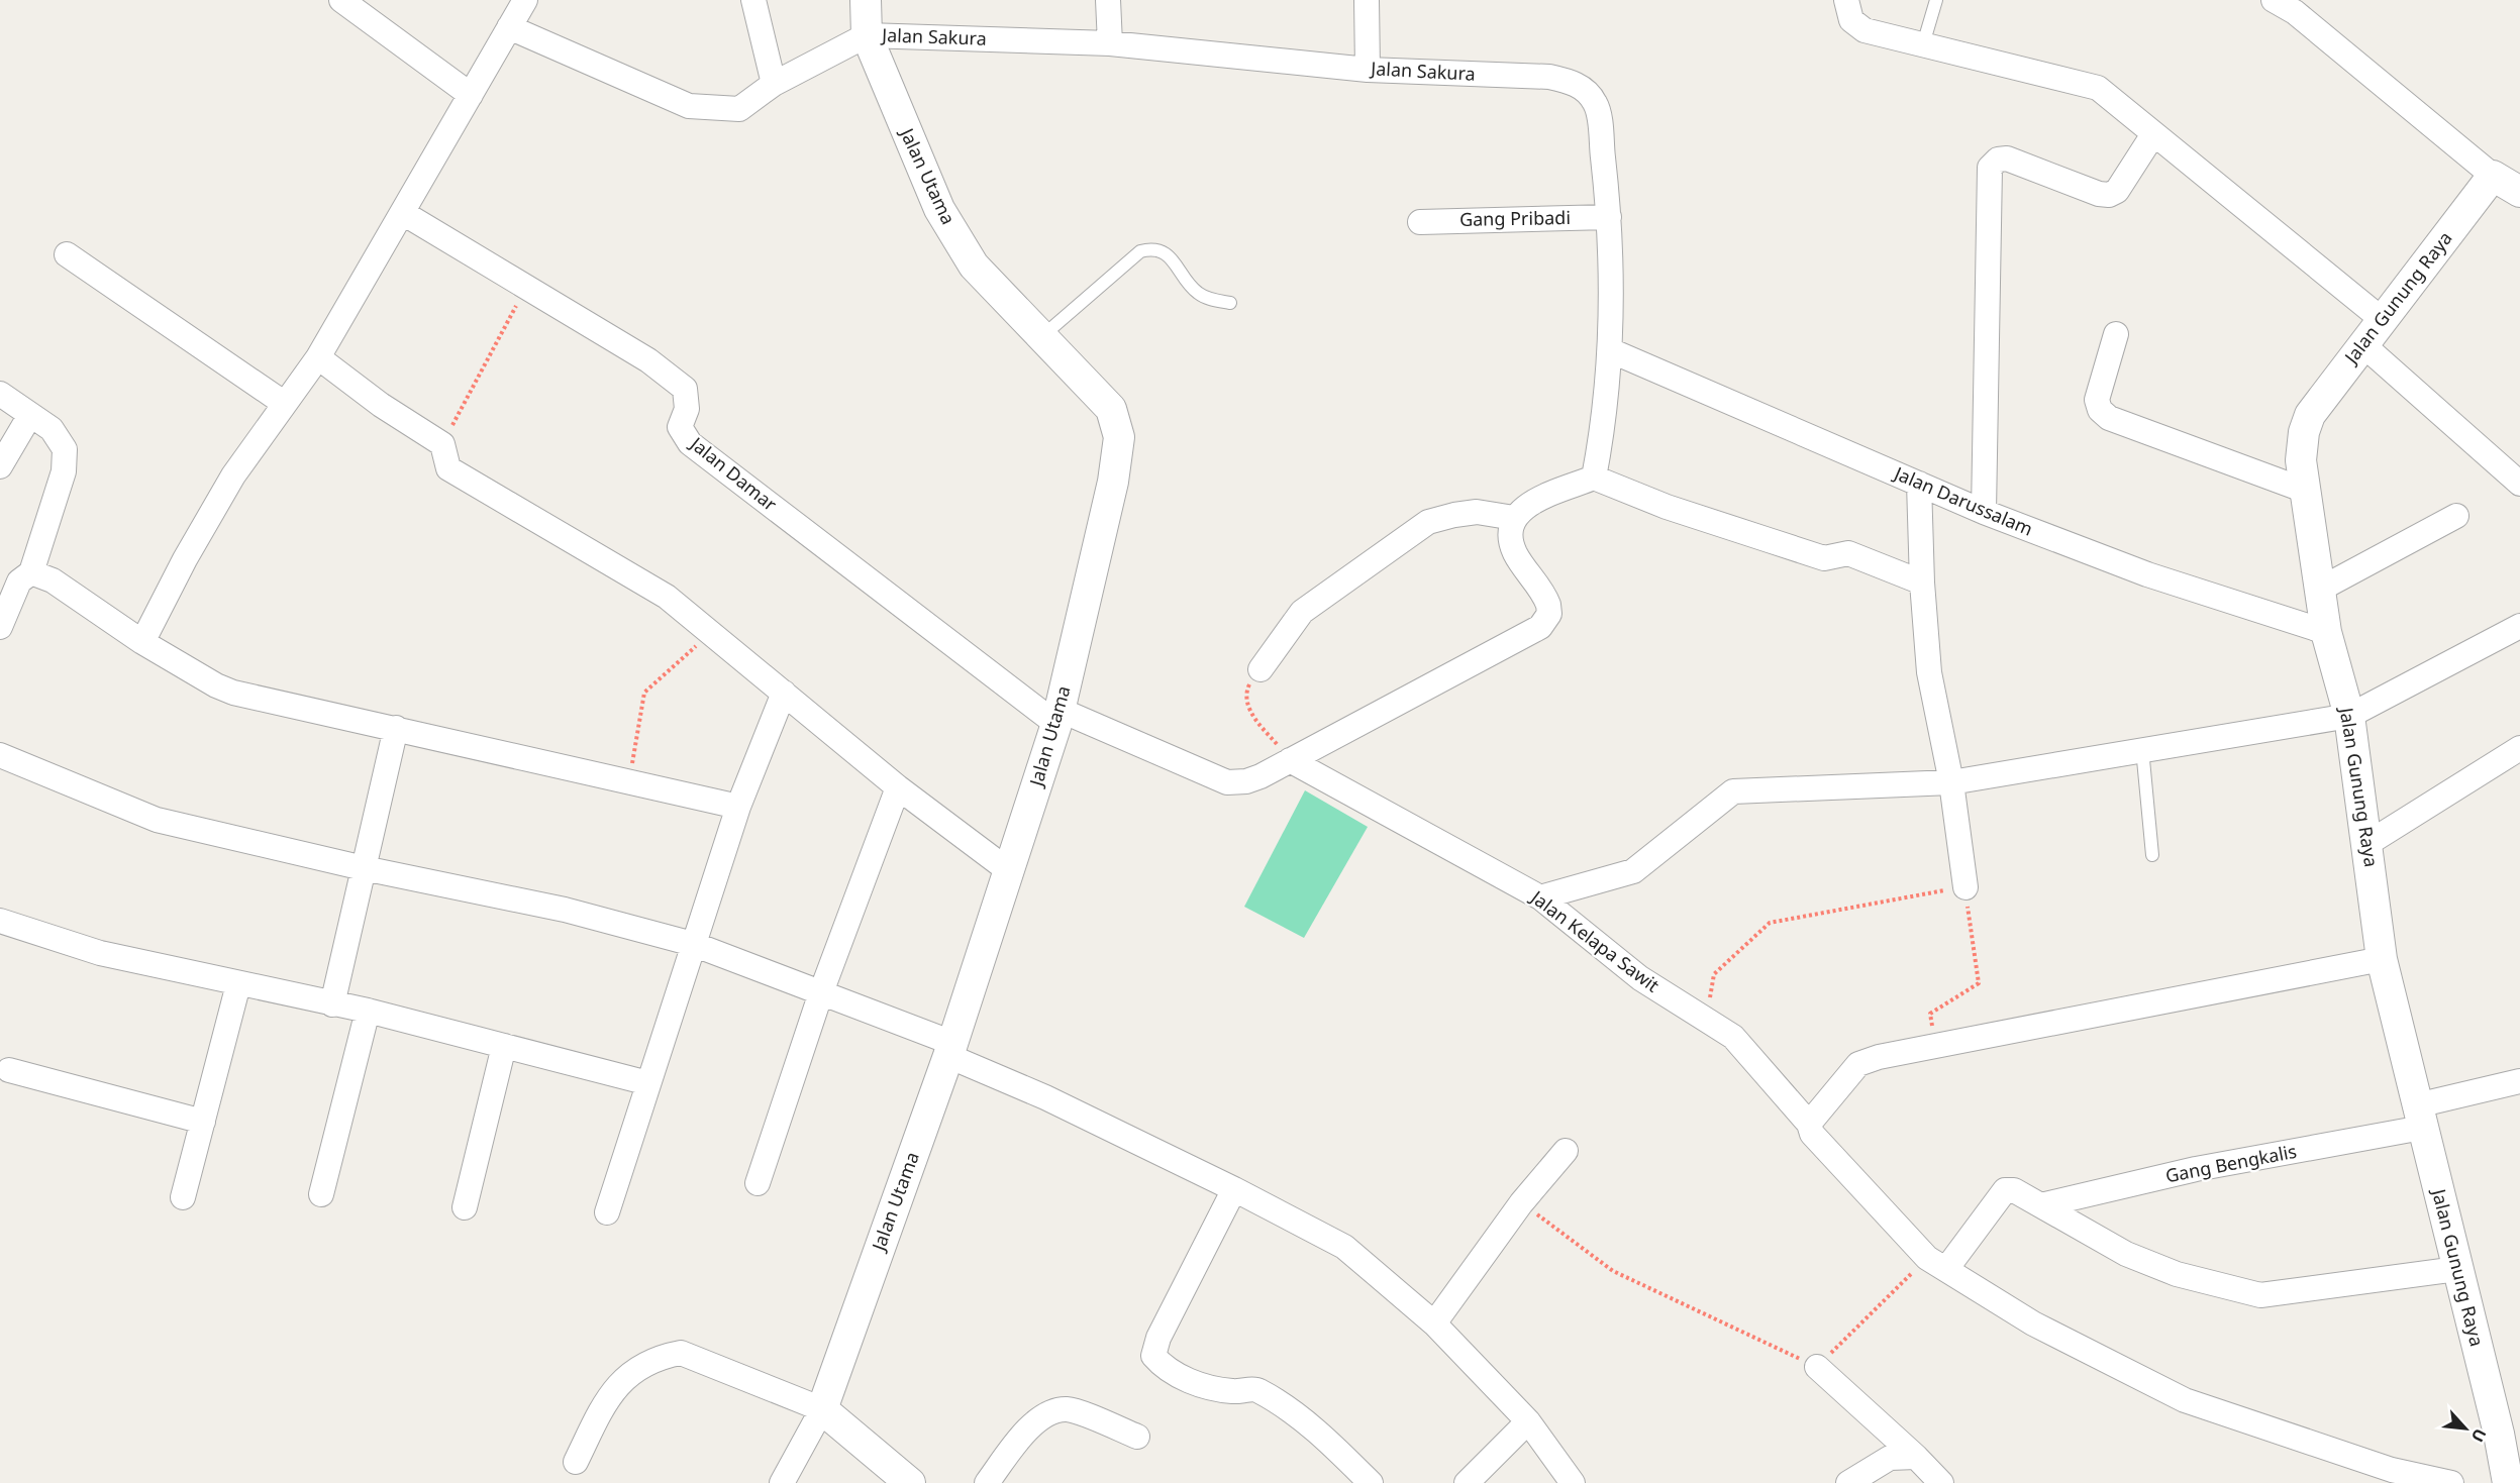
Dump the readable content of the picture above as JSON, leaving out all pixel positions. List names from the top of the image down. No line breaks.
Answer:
{"streets":{"street":["Jalan Sakura","Jalan Utama","Gang Pribadi","Jalan Gunung Raya","Jalan Damar","Jalan Darussalam","Jalan Kelapa Sawit","Gang Bengkalis"]},"crossings":[["Jalan Sakura","Jalan Utama"],["Jalan Sakura","Gang Pribadi"],["Jalan Sakura","Jalan Darussalam"],["Jalan Utama","Jalan Damar"],["Jalan Gunung Raya","Jalan Darussalam"],["Jalan Gunung Raya","Gang Bengkalis"]],"north":"bottom right"}
